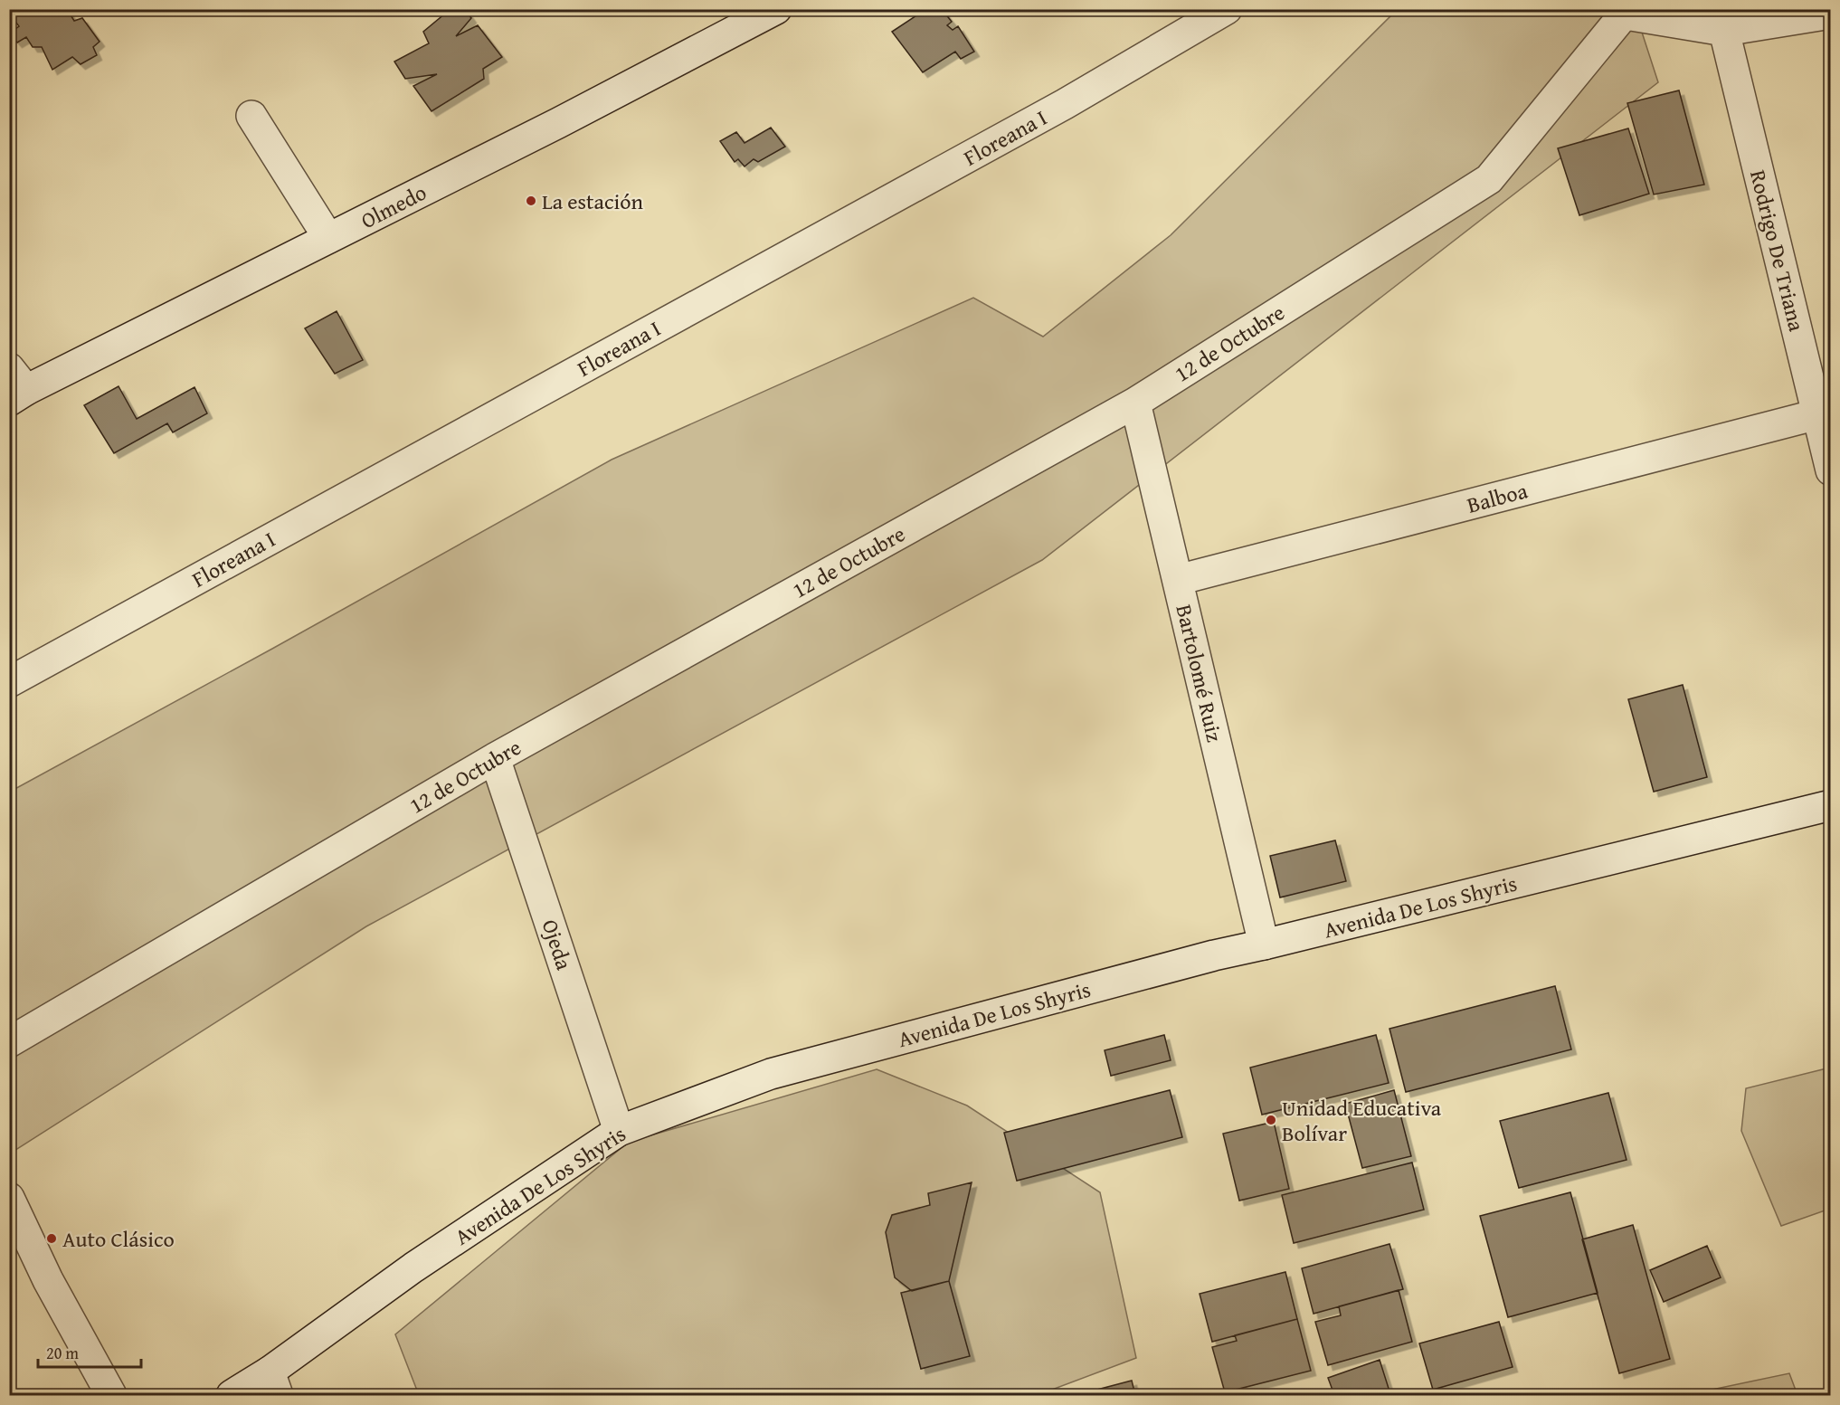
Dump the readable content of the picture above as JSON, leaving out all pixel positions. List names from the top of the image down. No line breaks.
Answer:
{"streets":{"street":["Floreana I","Olmedo","Rodrigo De Triana","12 de Octubre","Balboa","Bartolomé Ruiz","Avenida De Los Shyris","Ojeda"]},"crossings":[["Rodrigo De Triana","Balboa"],["12 de Octubre","Bartolomé Ruiz"],["12 de Octubre","Ojeda"],["Balboa","Bartolomé Ruiz"],["Bartolomé Ruiz","Avenida De Los Shyris"],["Avenida De Los Shyris","Ojeda"]],"places":["La estación","Unidad Educativa Bolívar","Auto Clásico"],"scale_bar":"20 m"}
